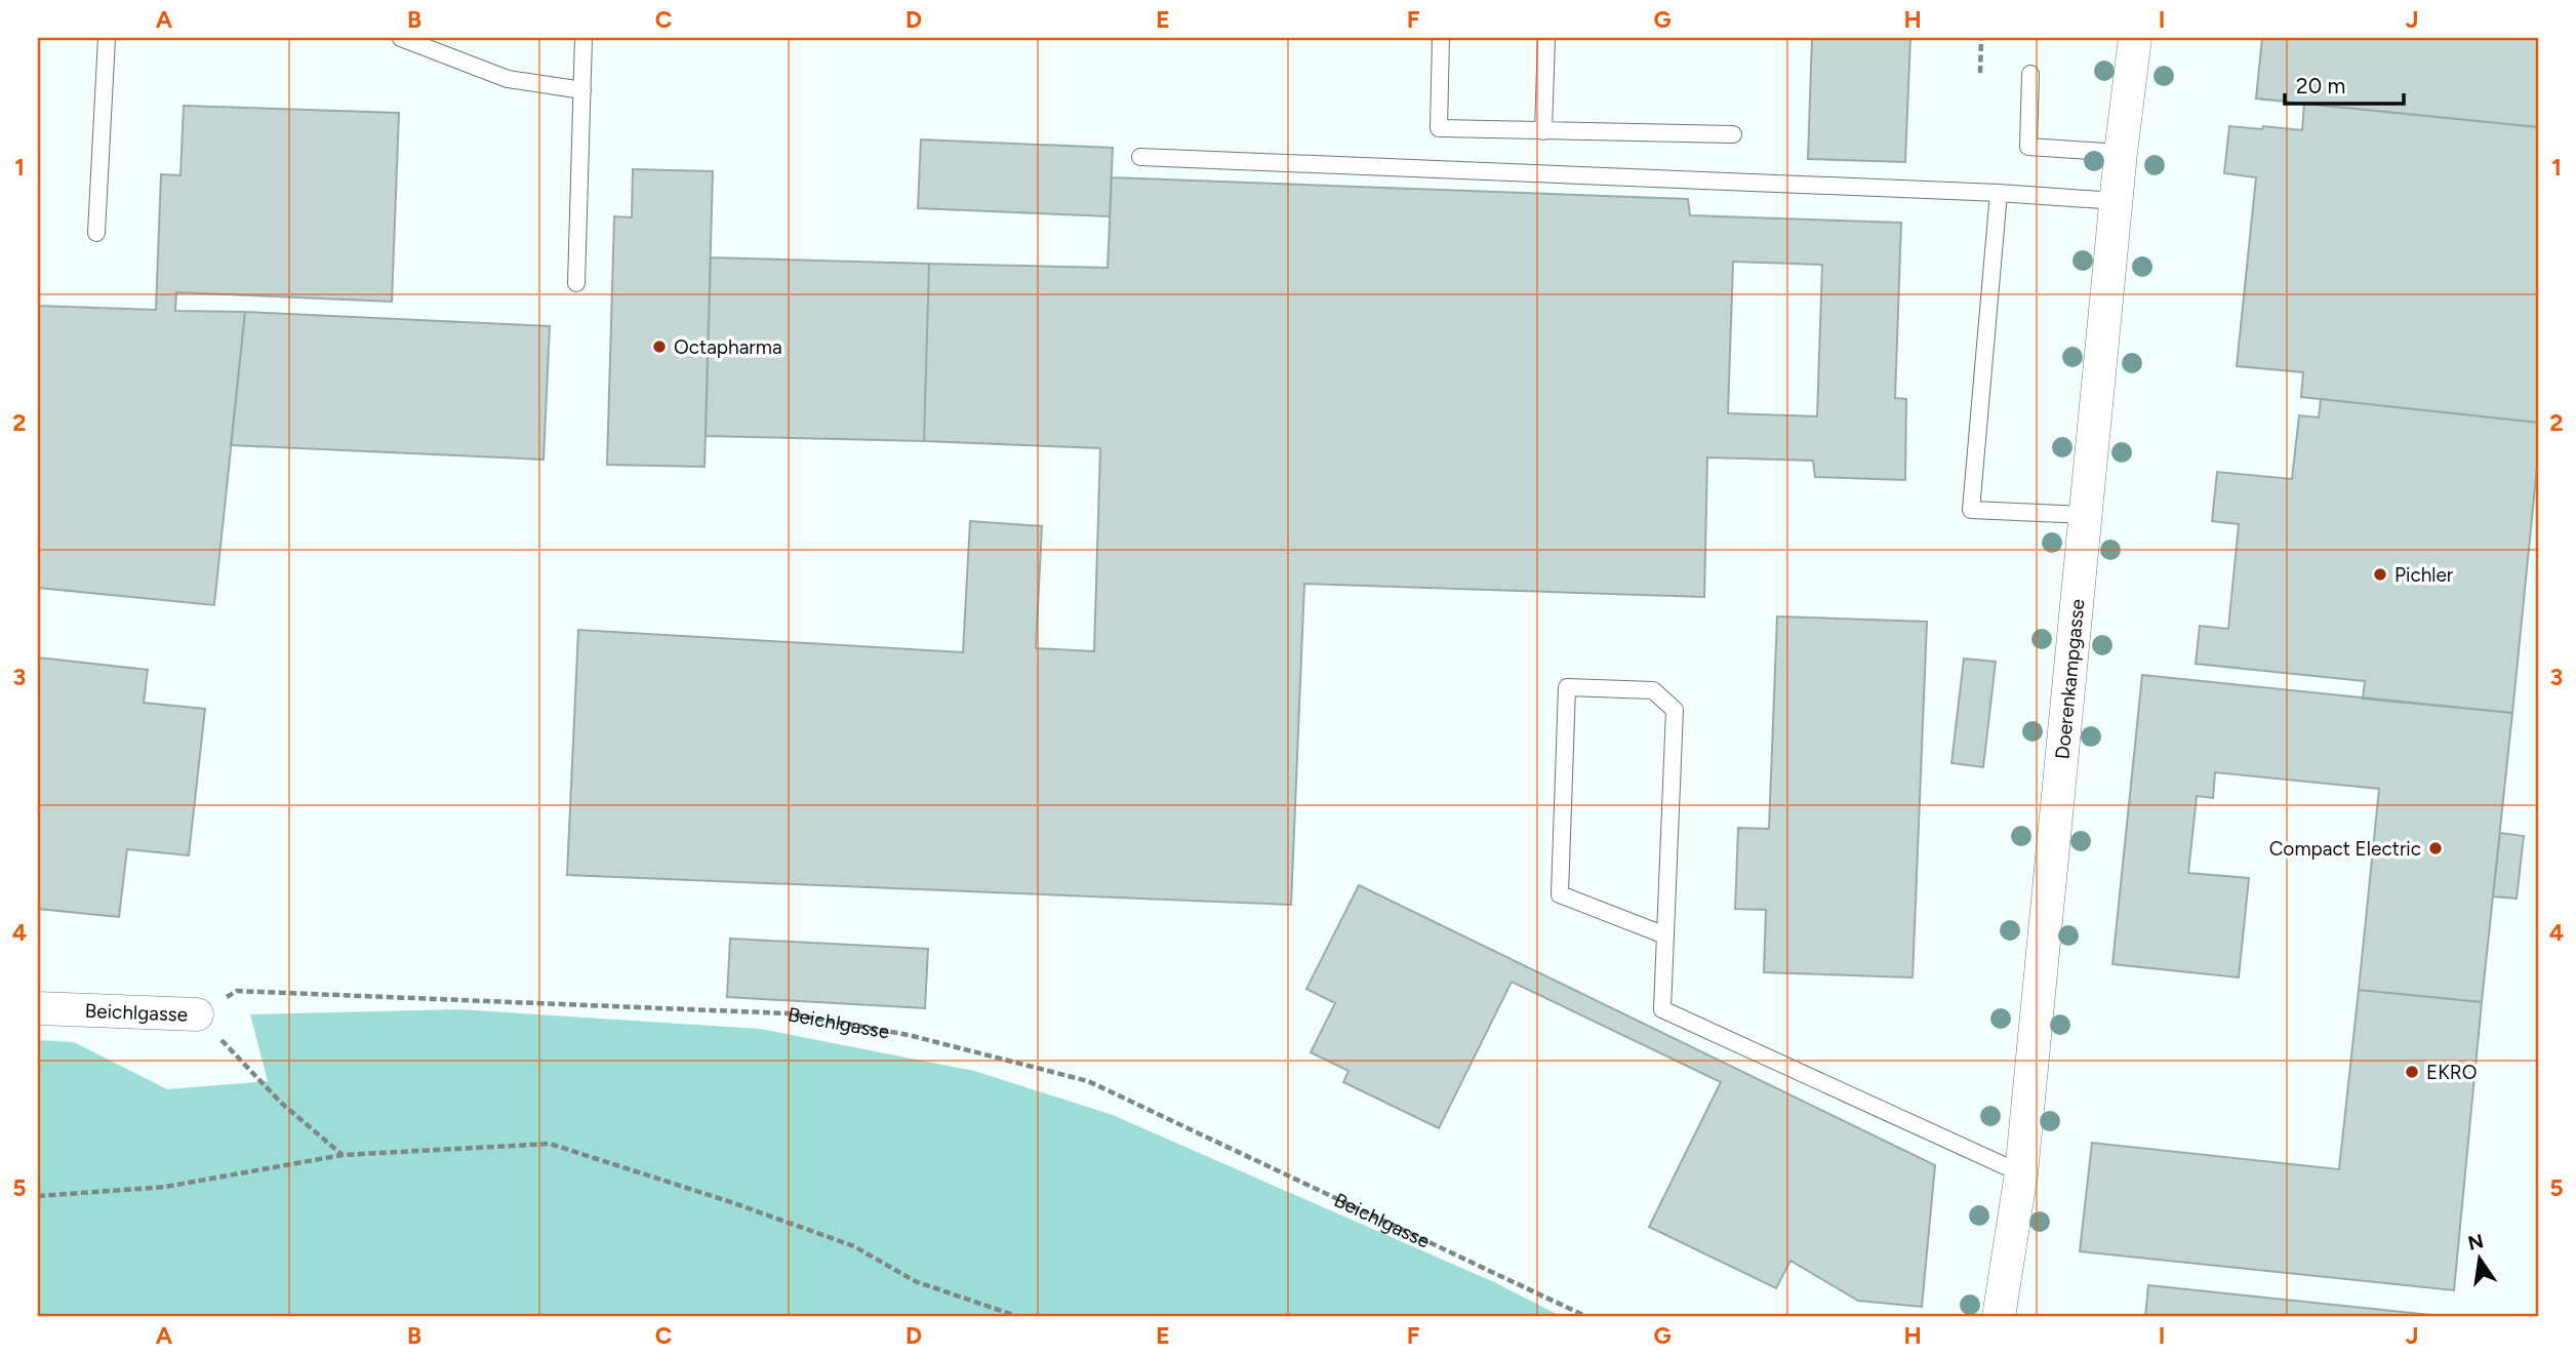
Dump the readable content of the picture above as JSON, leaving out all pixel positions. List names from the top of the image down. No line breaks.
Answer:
{"streets":{"street":["Doerenkampgasse","Beichlgasse"]},"places":["Octapharma","Pichler","Compact Electric","EKRO"],"scale_bar":"20 m","north":"top","grid":{"columns":["A","B","C","D","E","F","G","H","I","J"],"rows":["1","2","3","4","5"]}}
